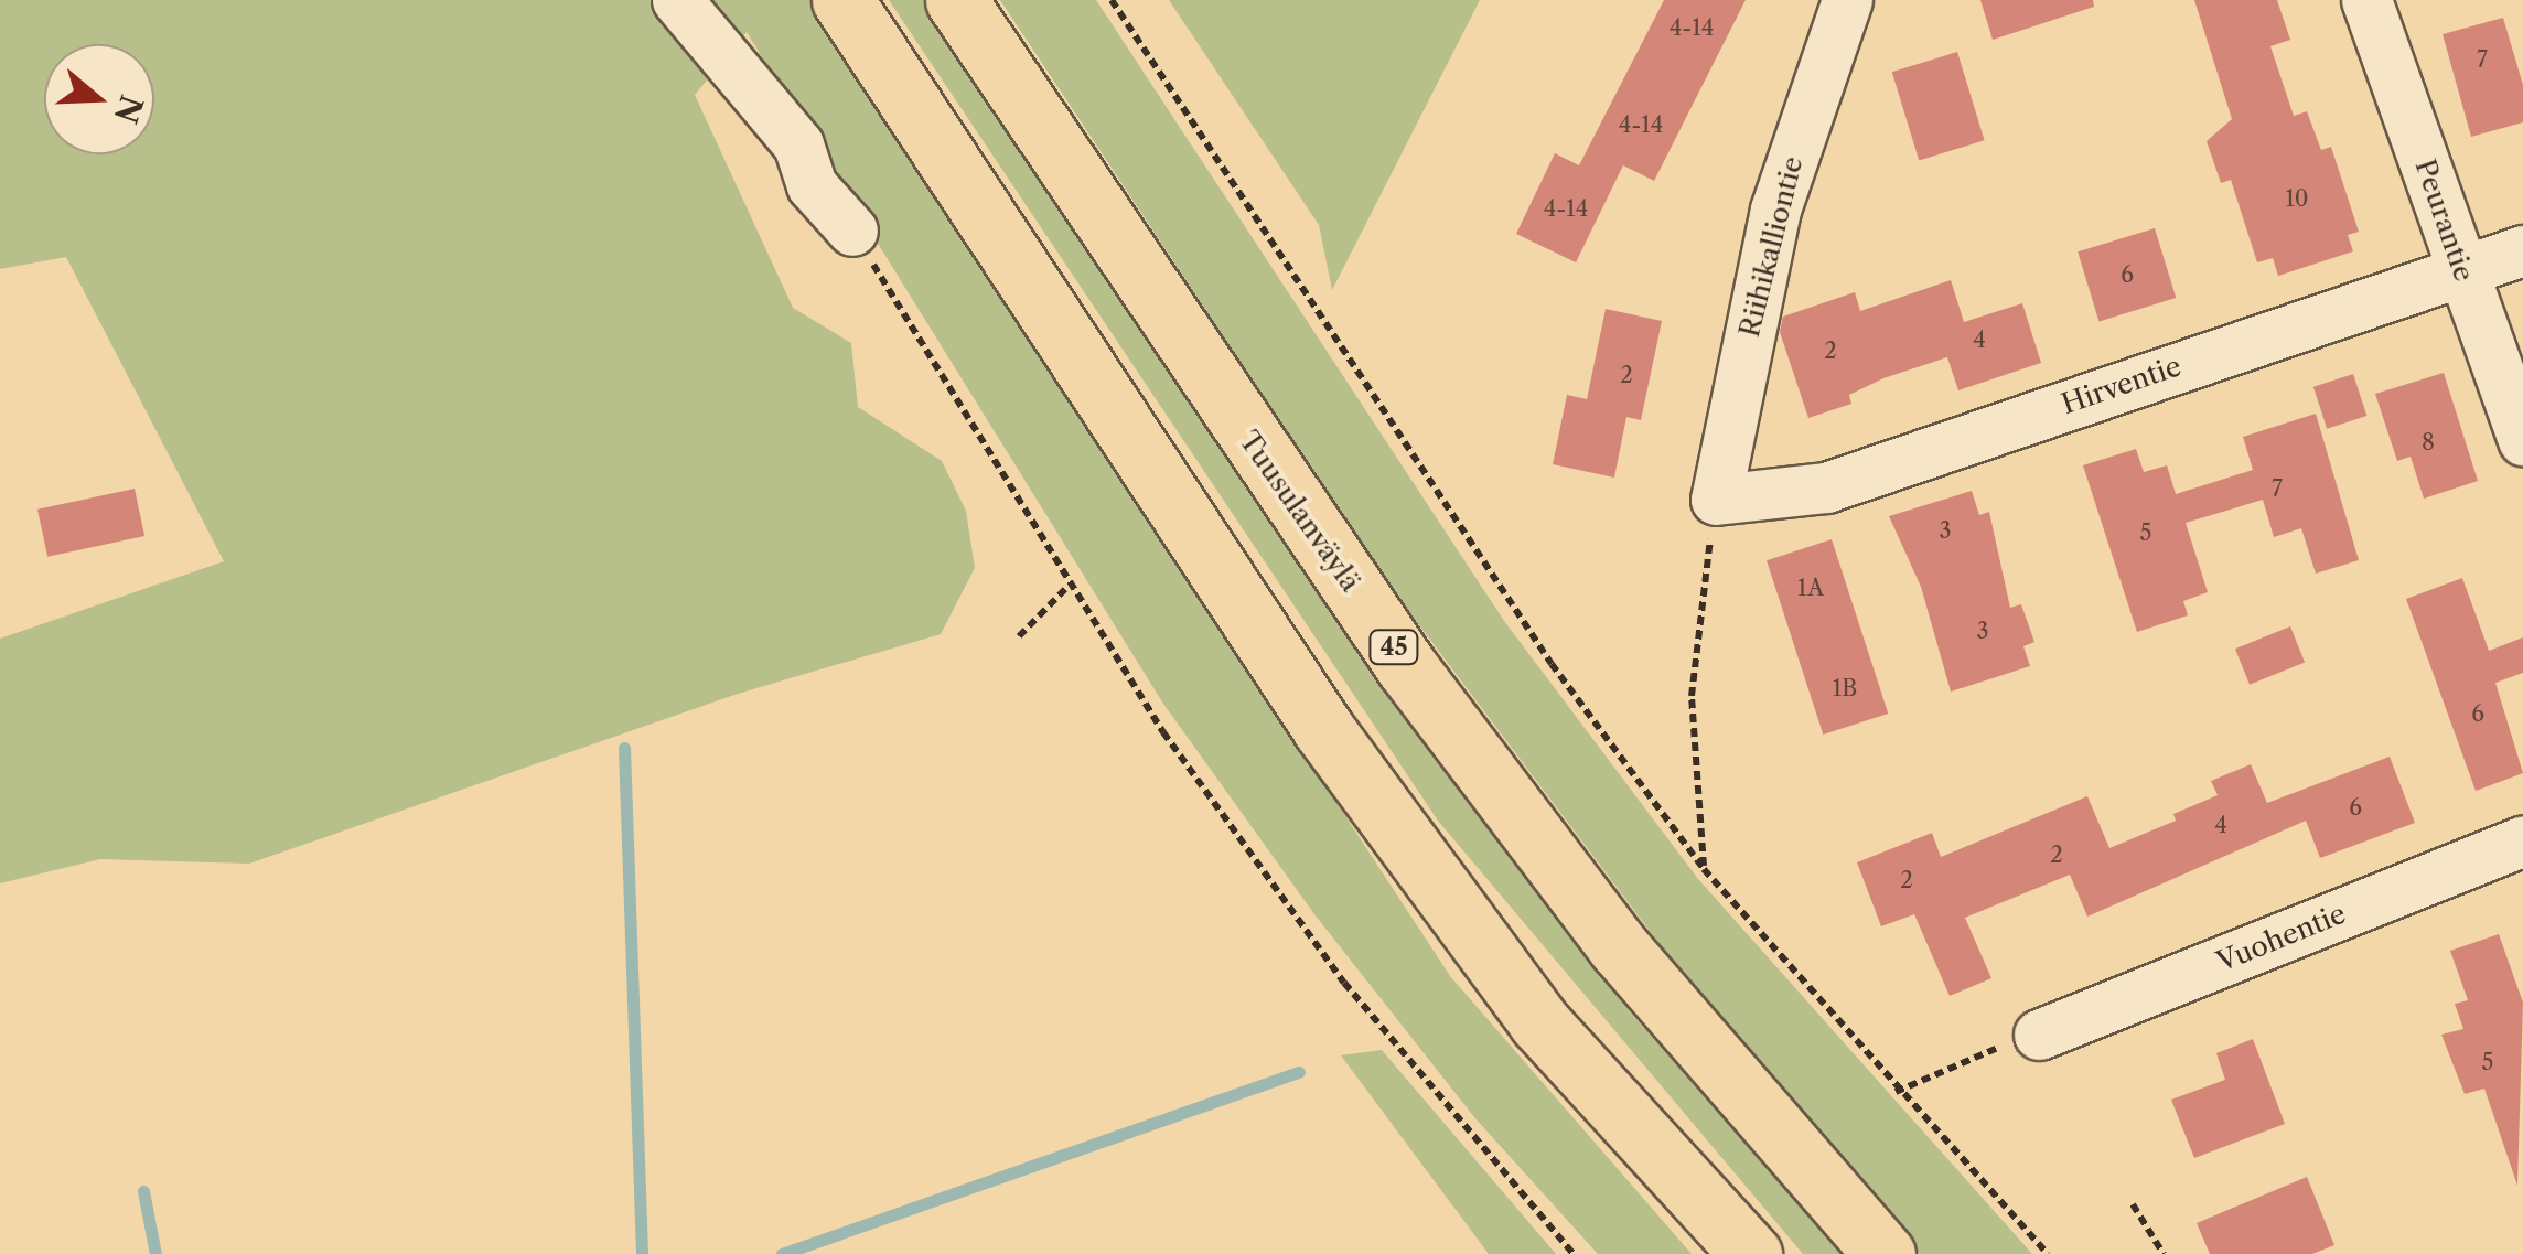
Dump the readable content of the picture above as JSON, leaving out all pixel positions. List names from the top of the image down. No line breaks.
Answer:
{"streets":{"main road":["Tuusulanväylä","45"],"street":["Peurantie","Riihikalliontie","Hirventie","Vuohentie"]},"crossings":[["Peurantie","Hirventie"],["Riihikalliontie","Hirventie"]],"house_numbers":["4-14","7","4-14","10","4-14","6","4","2","2","8","7","3","5","1A","3","1B","6","6","4","2","2","5"],"north":"right"}
